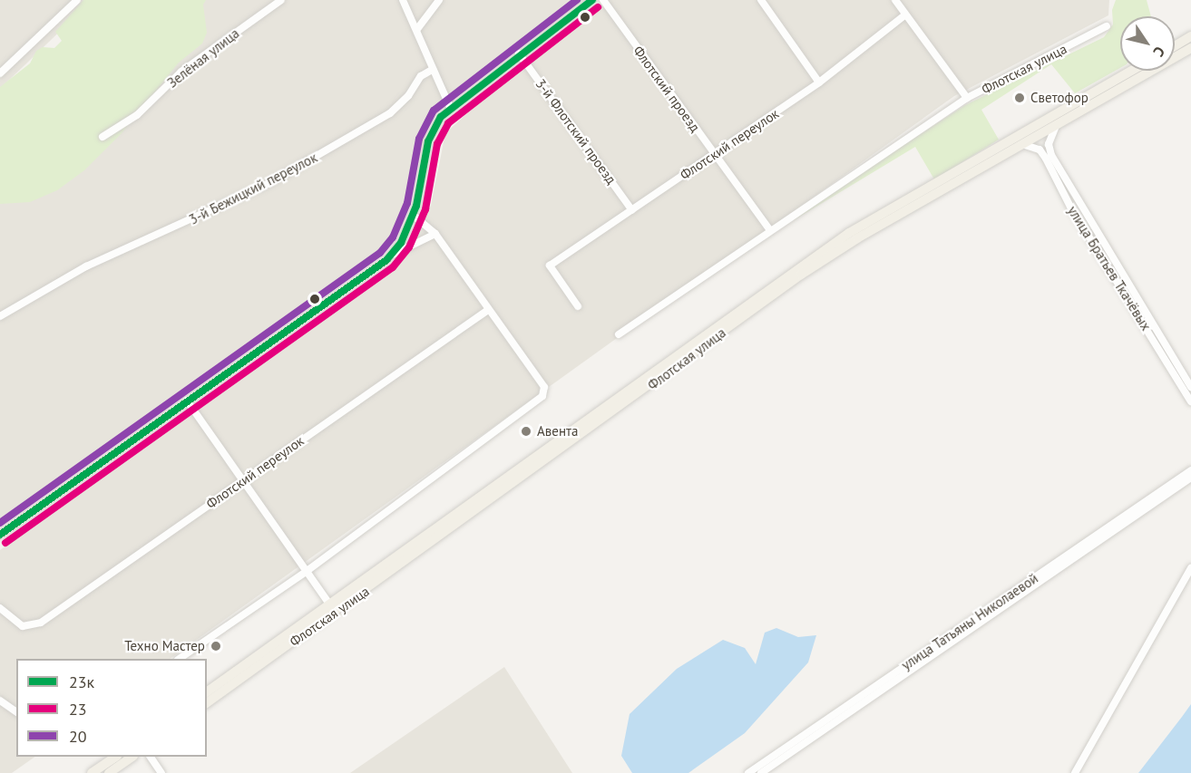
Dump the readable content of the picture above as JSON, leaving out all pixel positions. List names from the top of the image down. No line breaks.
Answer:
{"streets":{"main road":["Флотская улица"],"street":["Зелёная улица","Флотский проезд","3-й Флотский проезд","Флотский переулок","3-й Бежицкий переулок","улица Братьев Ткачёвых","улица Татьяны Николаевой"]},"crossings":[["Флотская улица","Флотский проезд"],["Флотская улица","улица Братьев Ткачёвых"],["Флотский проезд","Флотский переулок"],["3-й Флотский проезд","Флотский переулок"]],"places":["Светофор","Авента","Техно Мастер"],"lines":["transit line 23к","transit line 20","transit line 23"],"legend":["23к","23","20"],"north":"bottom right"}
